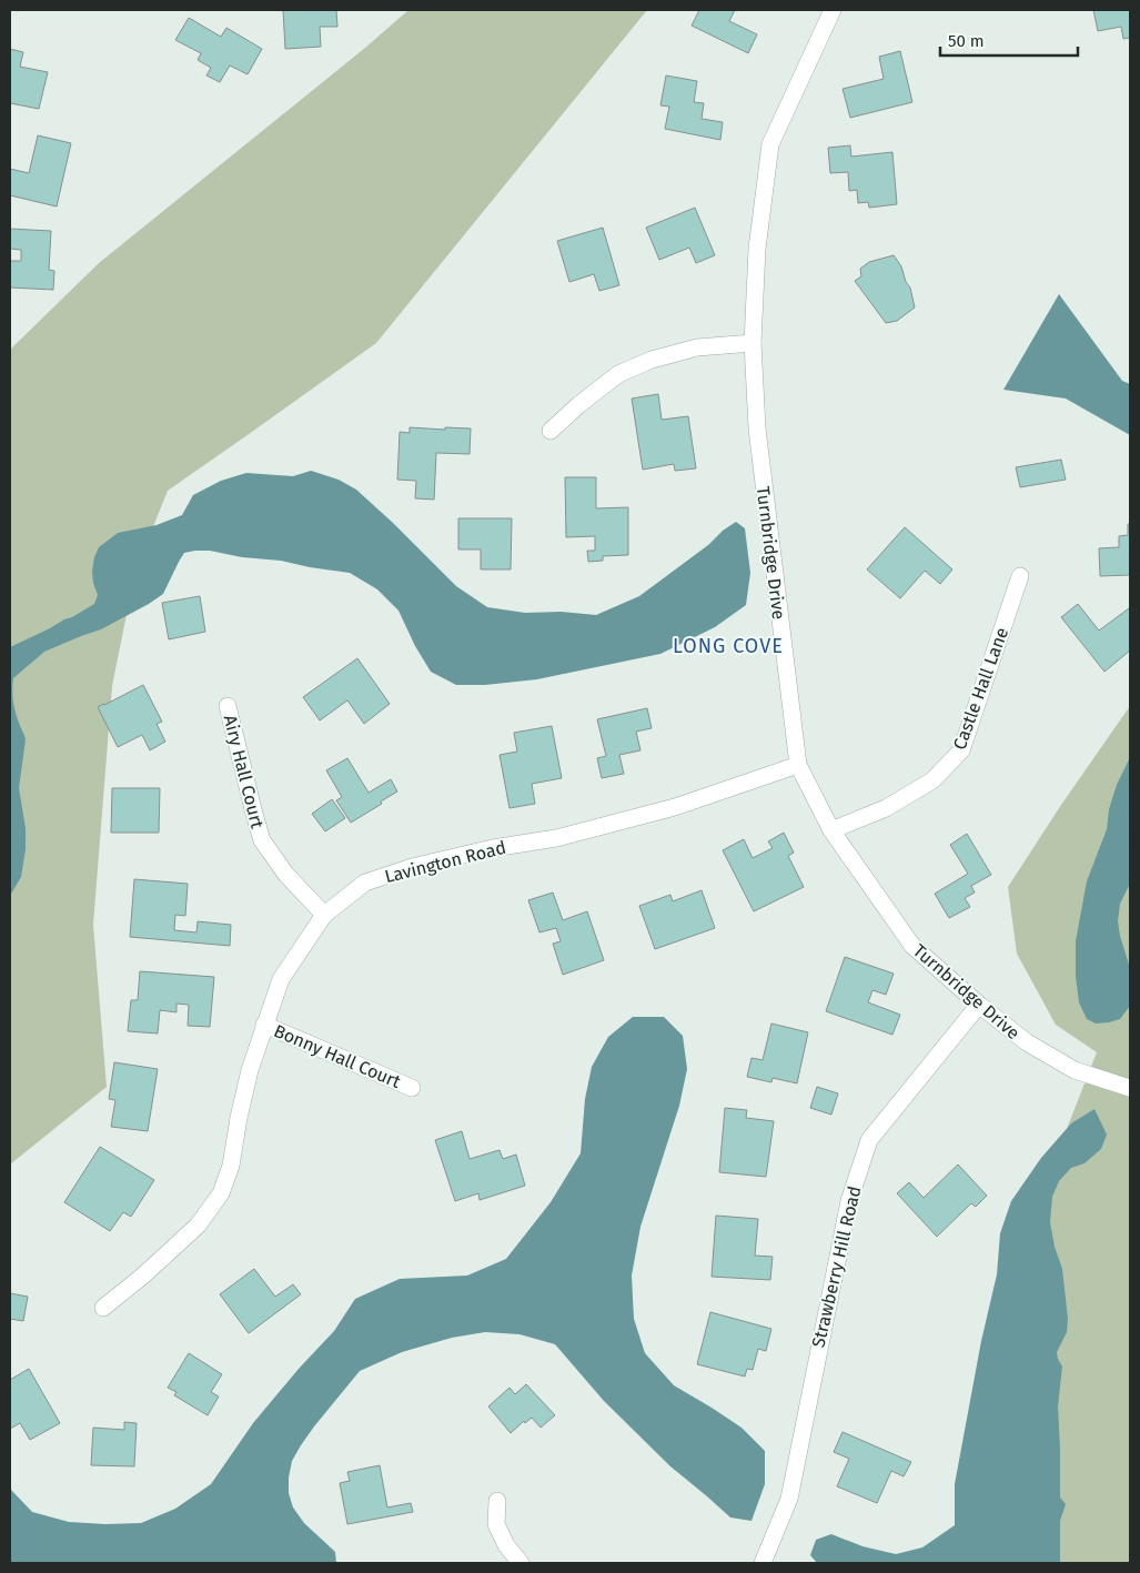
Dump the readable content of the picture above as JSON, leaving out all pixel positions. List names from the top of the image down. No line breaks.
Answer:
{"streets":{"street":["Turnbridge Drive","Castle Hall Lane","Airy Hall Court","Lavington Road","Bonny Hall Court","Strawberry Hill Road"]},"crossings":[["Turnbridge Drive","Castle Hall Lane"],["Turnbridge Drive","Lavington Road"],["Turnbridge Drive","Strawberry Hill Road"],["Airy Hall Court","Lavington Road"],["Lavington Road","Bonny Hall Court"]],"districts":["LONG COVE"],"scale_bar":"50 m"}
